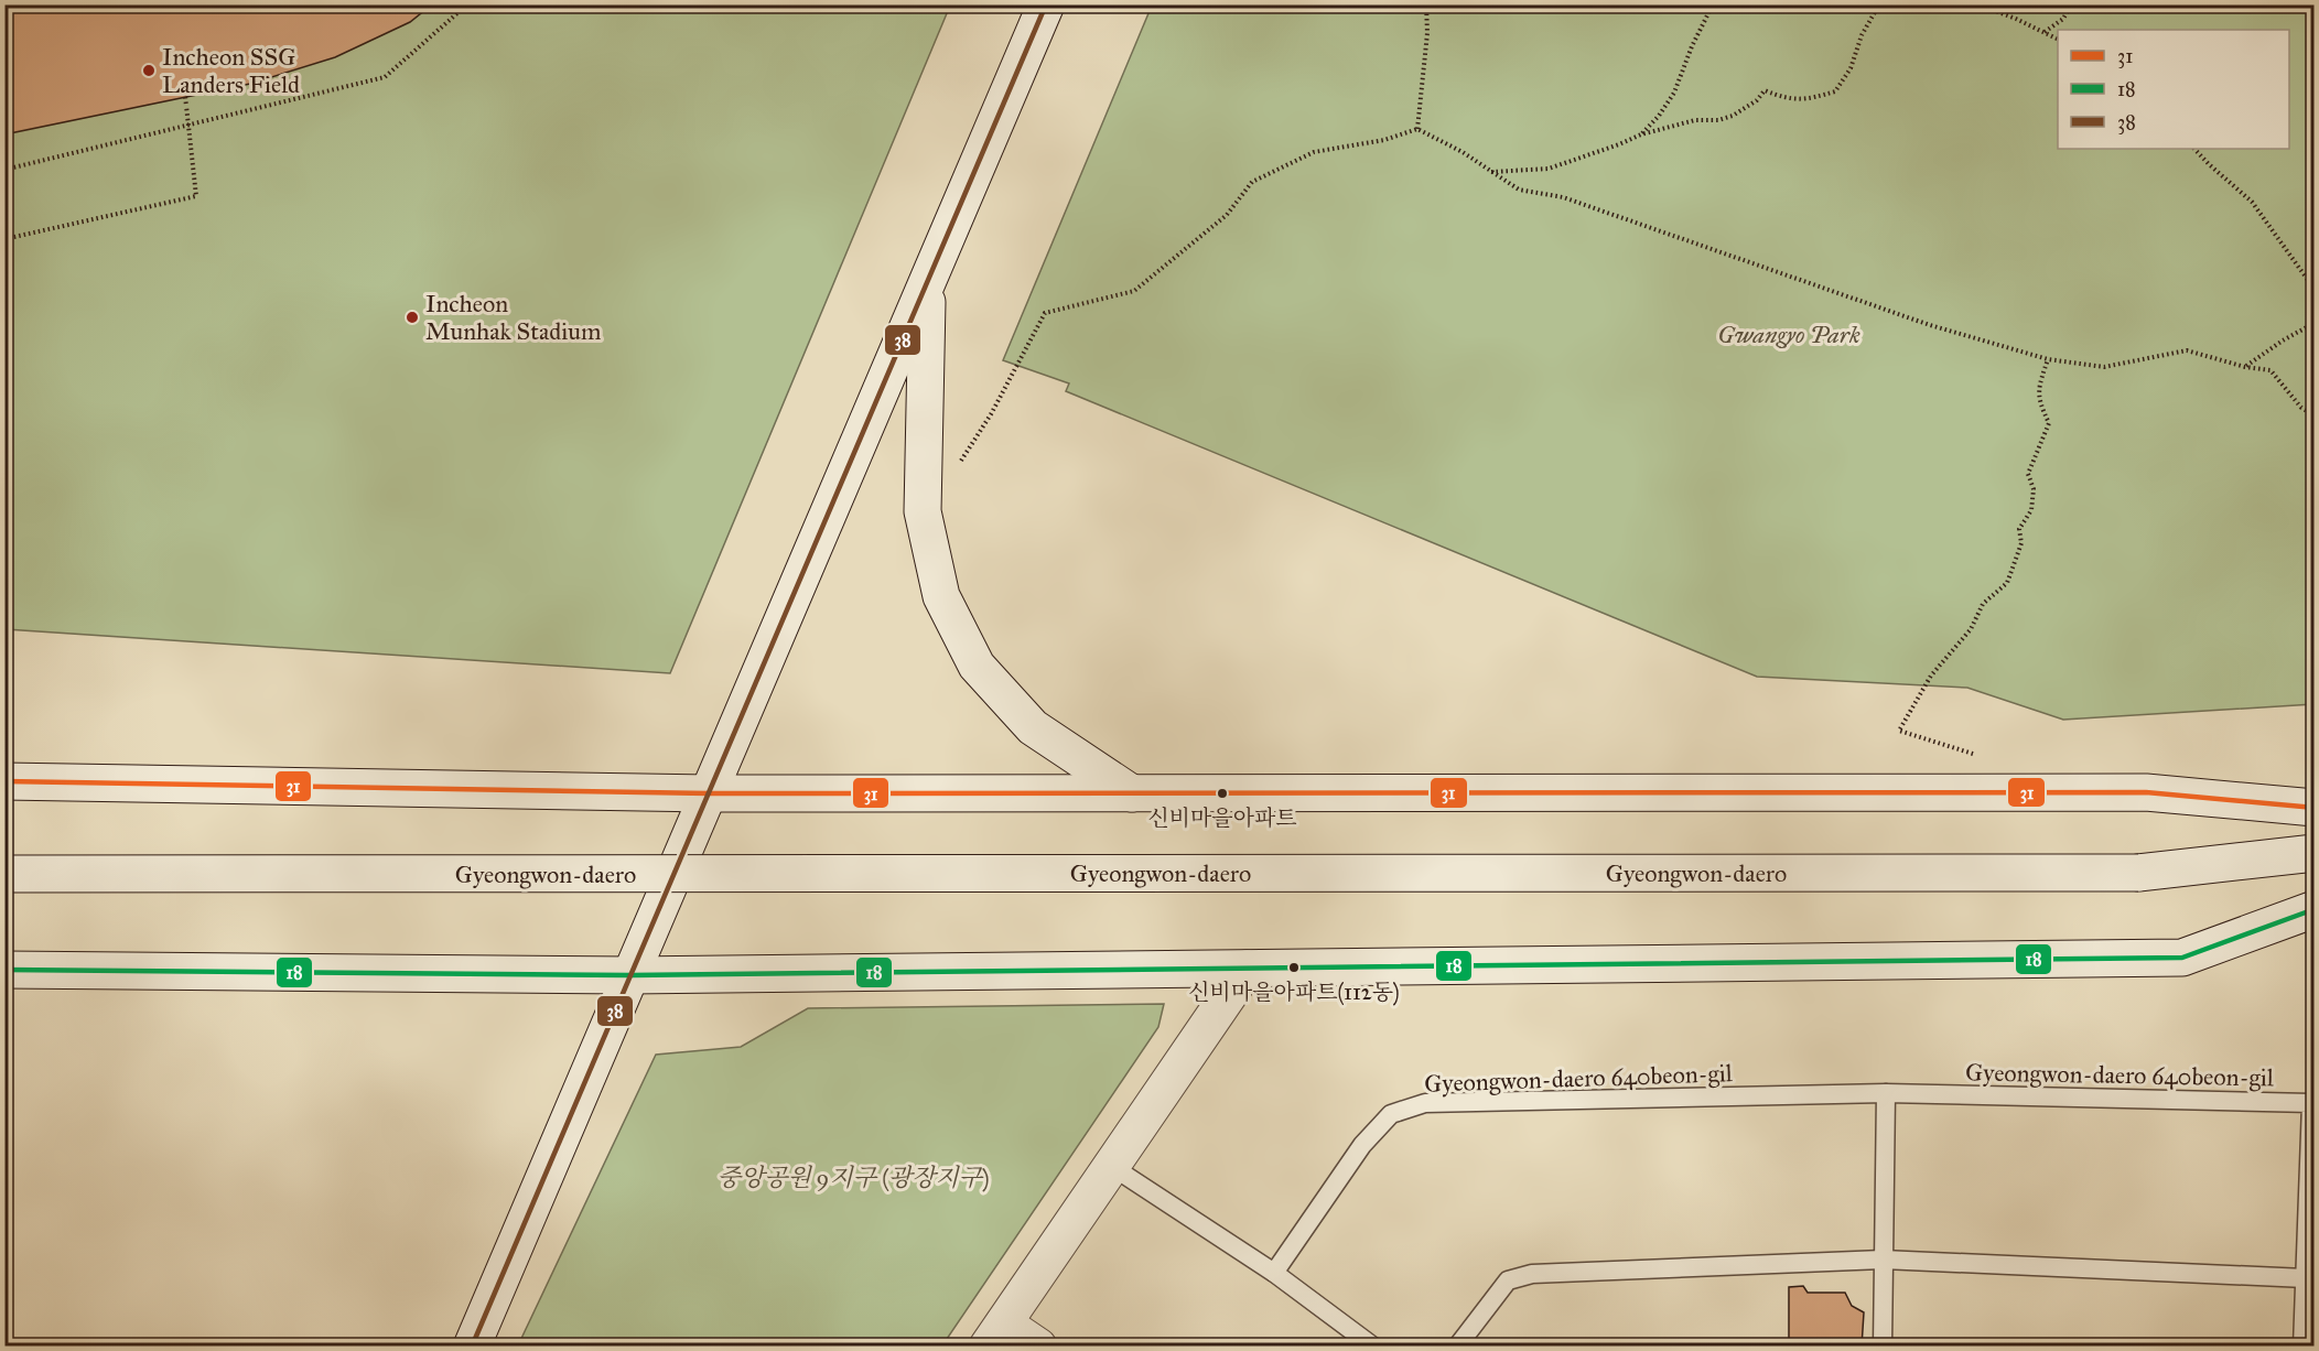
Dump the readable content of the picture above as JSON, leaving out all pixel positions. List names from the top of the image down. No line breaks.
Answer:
{"streets":{"main road":["Gyeongwon-daero"],"lane":["Gyeongwon-daero 640beon-gil"]},"parks":["Gwangyo Park","중앙공원 9지구 (광장지구)"],"places":["Incheon SSG Landers Field","Incheon Munhak Stadium","신비마을아파트","신비마을아파트(112동)"],"lines":["transit line 38","transit line 31","transit line 18"],"legend":["31","18","38"]}
